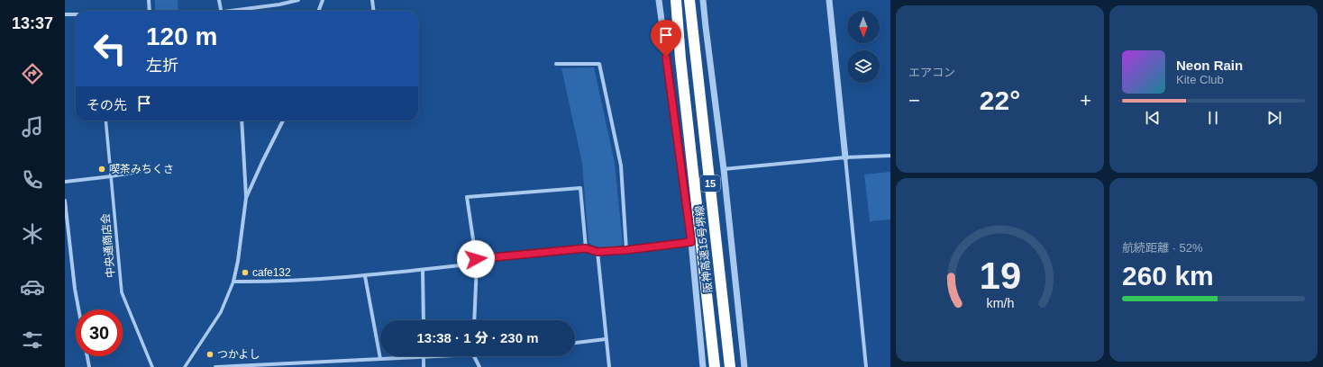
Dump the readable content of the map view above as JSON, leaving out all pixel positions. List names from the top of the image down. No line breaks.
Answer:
{"streets":{"highway":["15","阪神高速15号堺線"],"street":["中央通商店会"]},"places":["喫茶みちくさ","cafe132","つかよし"],"north":"bottom","page":{"tabs":"13:37","tile":["エアコン",["航続距離 · 52%","260 km"]],"turn":["120 m","左折"],"song":["Neon Rain","Kite Club"],"heat":["−","22°","+"],"then":"その先","limit":"30","trip":"13:38 · 1 分 · 230 m","gauge":["19","km/h"]}}
